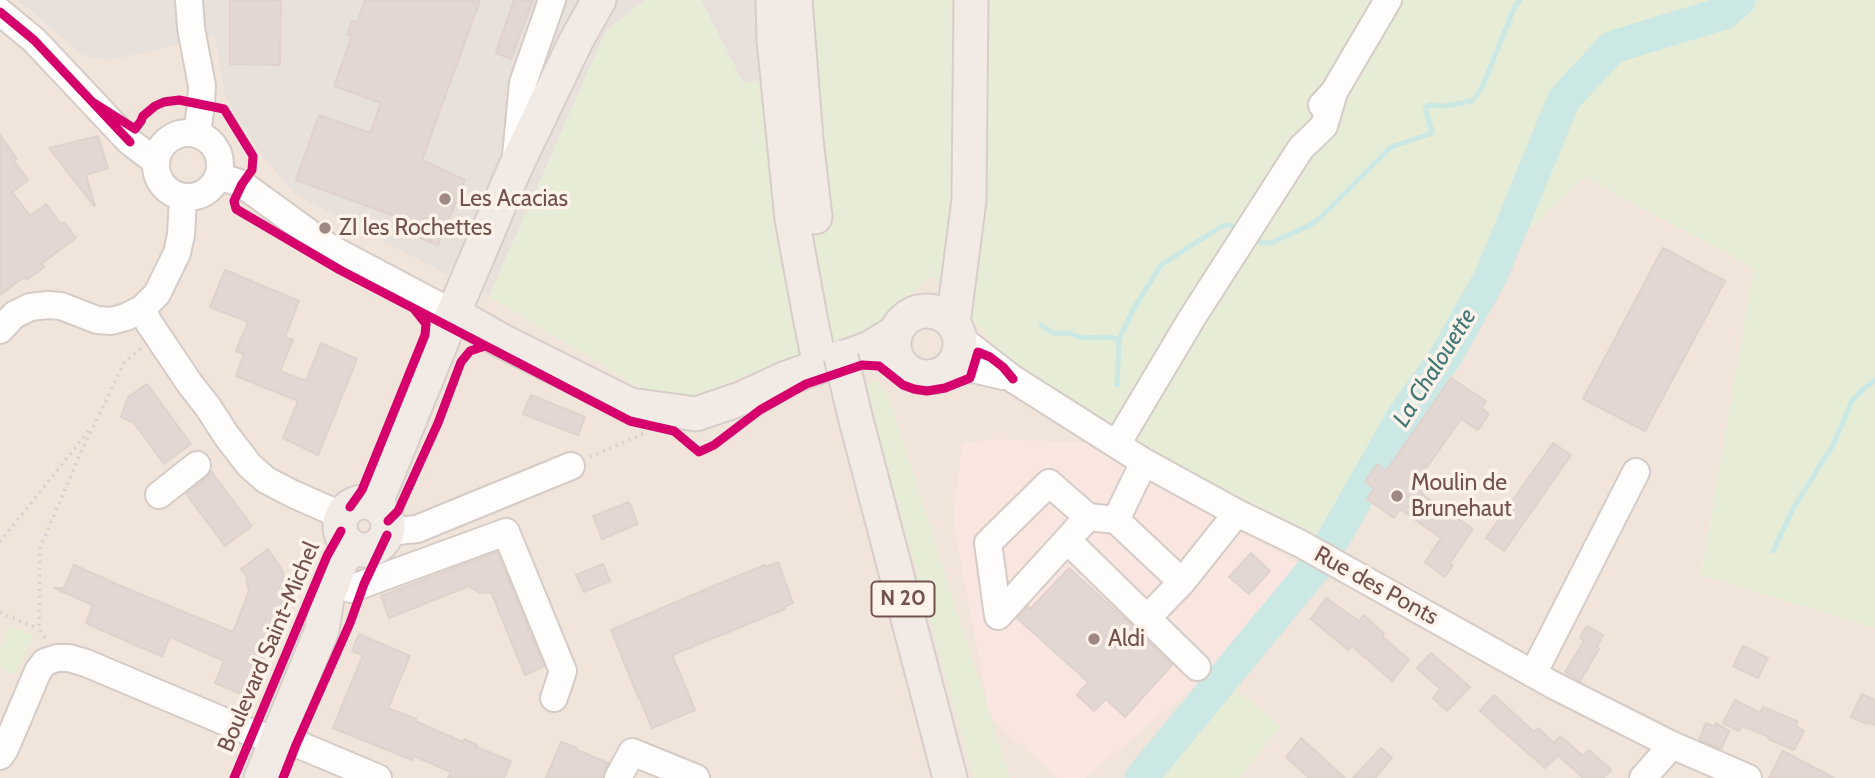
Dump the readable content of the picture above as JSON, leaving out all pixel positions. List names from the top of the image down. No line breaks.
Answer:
{"streets":{"main road":["N 20","Boulevard Saint-Michel"],"street":["Rue des Ponts"]},"water":["La Chalouette"],"places":["Les Acacias","ZI les Rochettes","Moulin de Brunehaut","Aldi"]}
